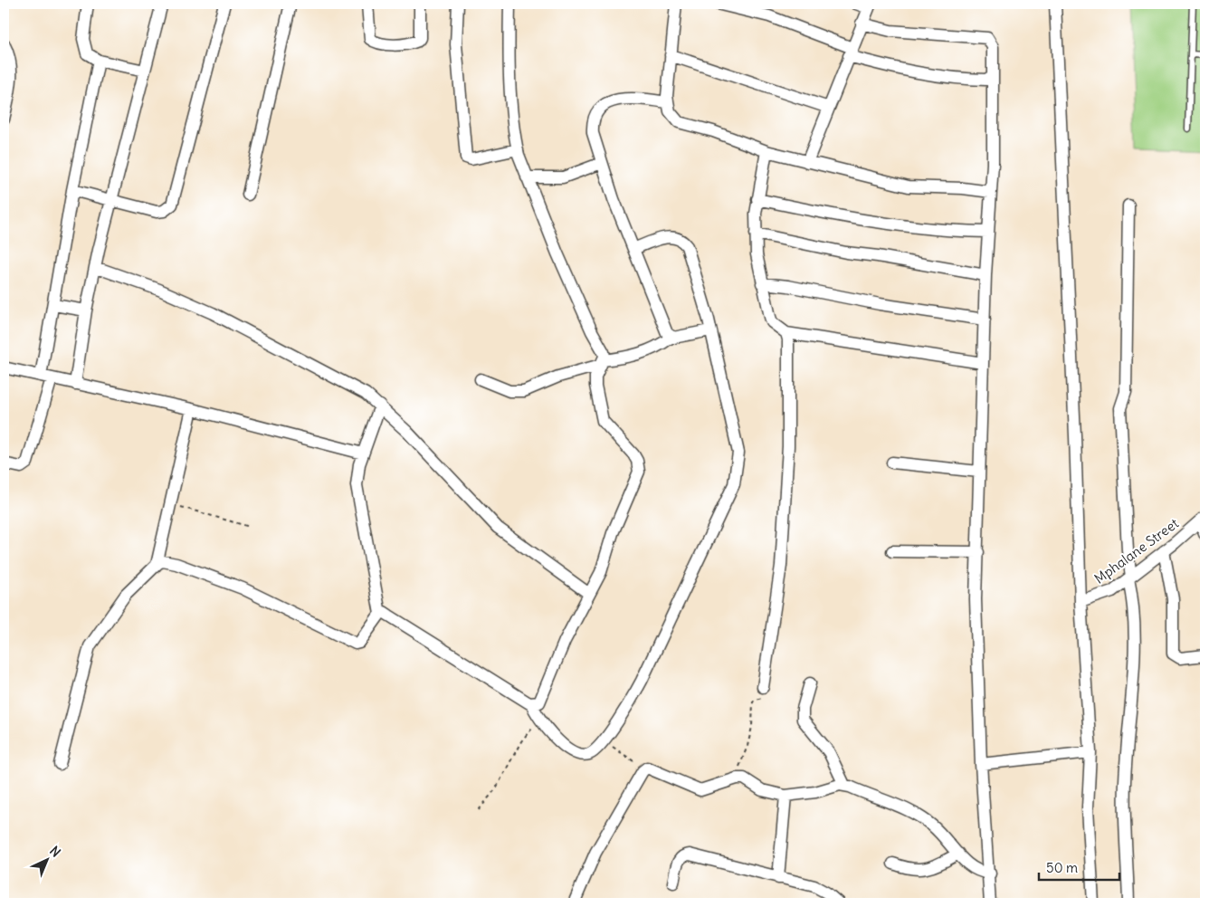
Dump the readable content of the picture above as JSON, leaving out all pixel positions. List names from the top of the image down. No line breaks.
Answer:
{"streets":{"street":["Mphalane Street"]},"scale_bar":"50 m","north":"top right"}
